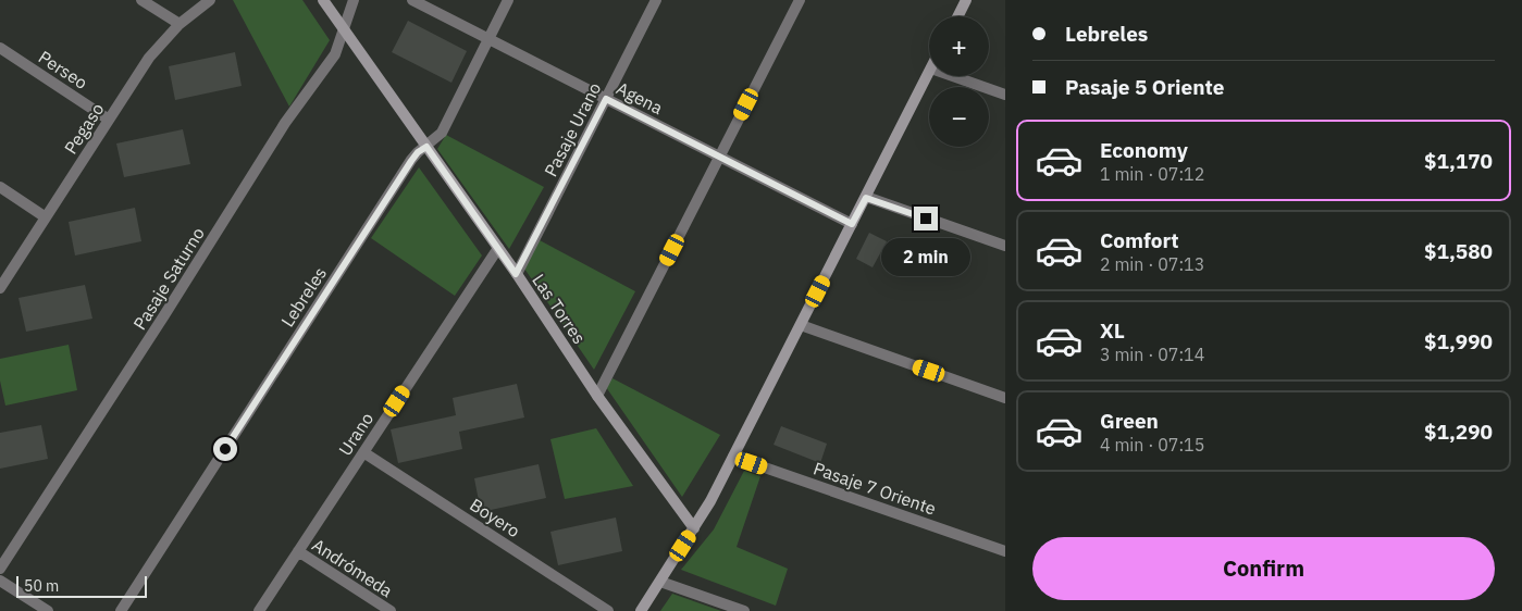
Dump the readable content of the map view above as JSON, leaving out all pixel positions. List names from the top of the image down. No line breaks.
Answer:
{"streets":{"street":["Perseo","Agena","Pegaso","Pasaje Urano","Pasaje Saturno","Lebreles","Las Torres","Urano","Pasaje 7 Oriente","Boyero","Andrómeda"]},"crossings":[["Perseo","Pegaso"],["Agena","Pasaje Urano"],["Agena","Lebreles"],["Pasaje Urano","Las Torres"],["Pasaje Saturno","Las Torres"],["Lebreles","Las Torres"],["Las Torres","Urano"],["Urano","Boyero"],["Urano","Andrómeda"]],"scale_bar":"50 m","page":{"banner":["Lebreles","Pasaje 5 Oriente"],"map_buttons":["+","−"],"list":[{"name":"Economy","note":"1 min · 07:12","value":"$1,170"},{"name":"Comfort","note":"2 min · 07:13","value":"$1,580"},{"name":"XL","note":"3 min · 07:14","value":"$1,990"},{"name":"Green","note":"4 min · 07:15","value":"$1,290"}],"bubble":"2 min","buttons":"Confirm","scale":"50 m"}}
